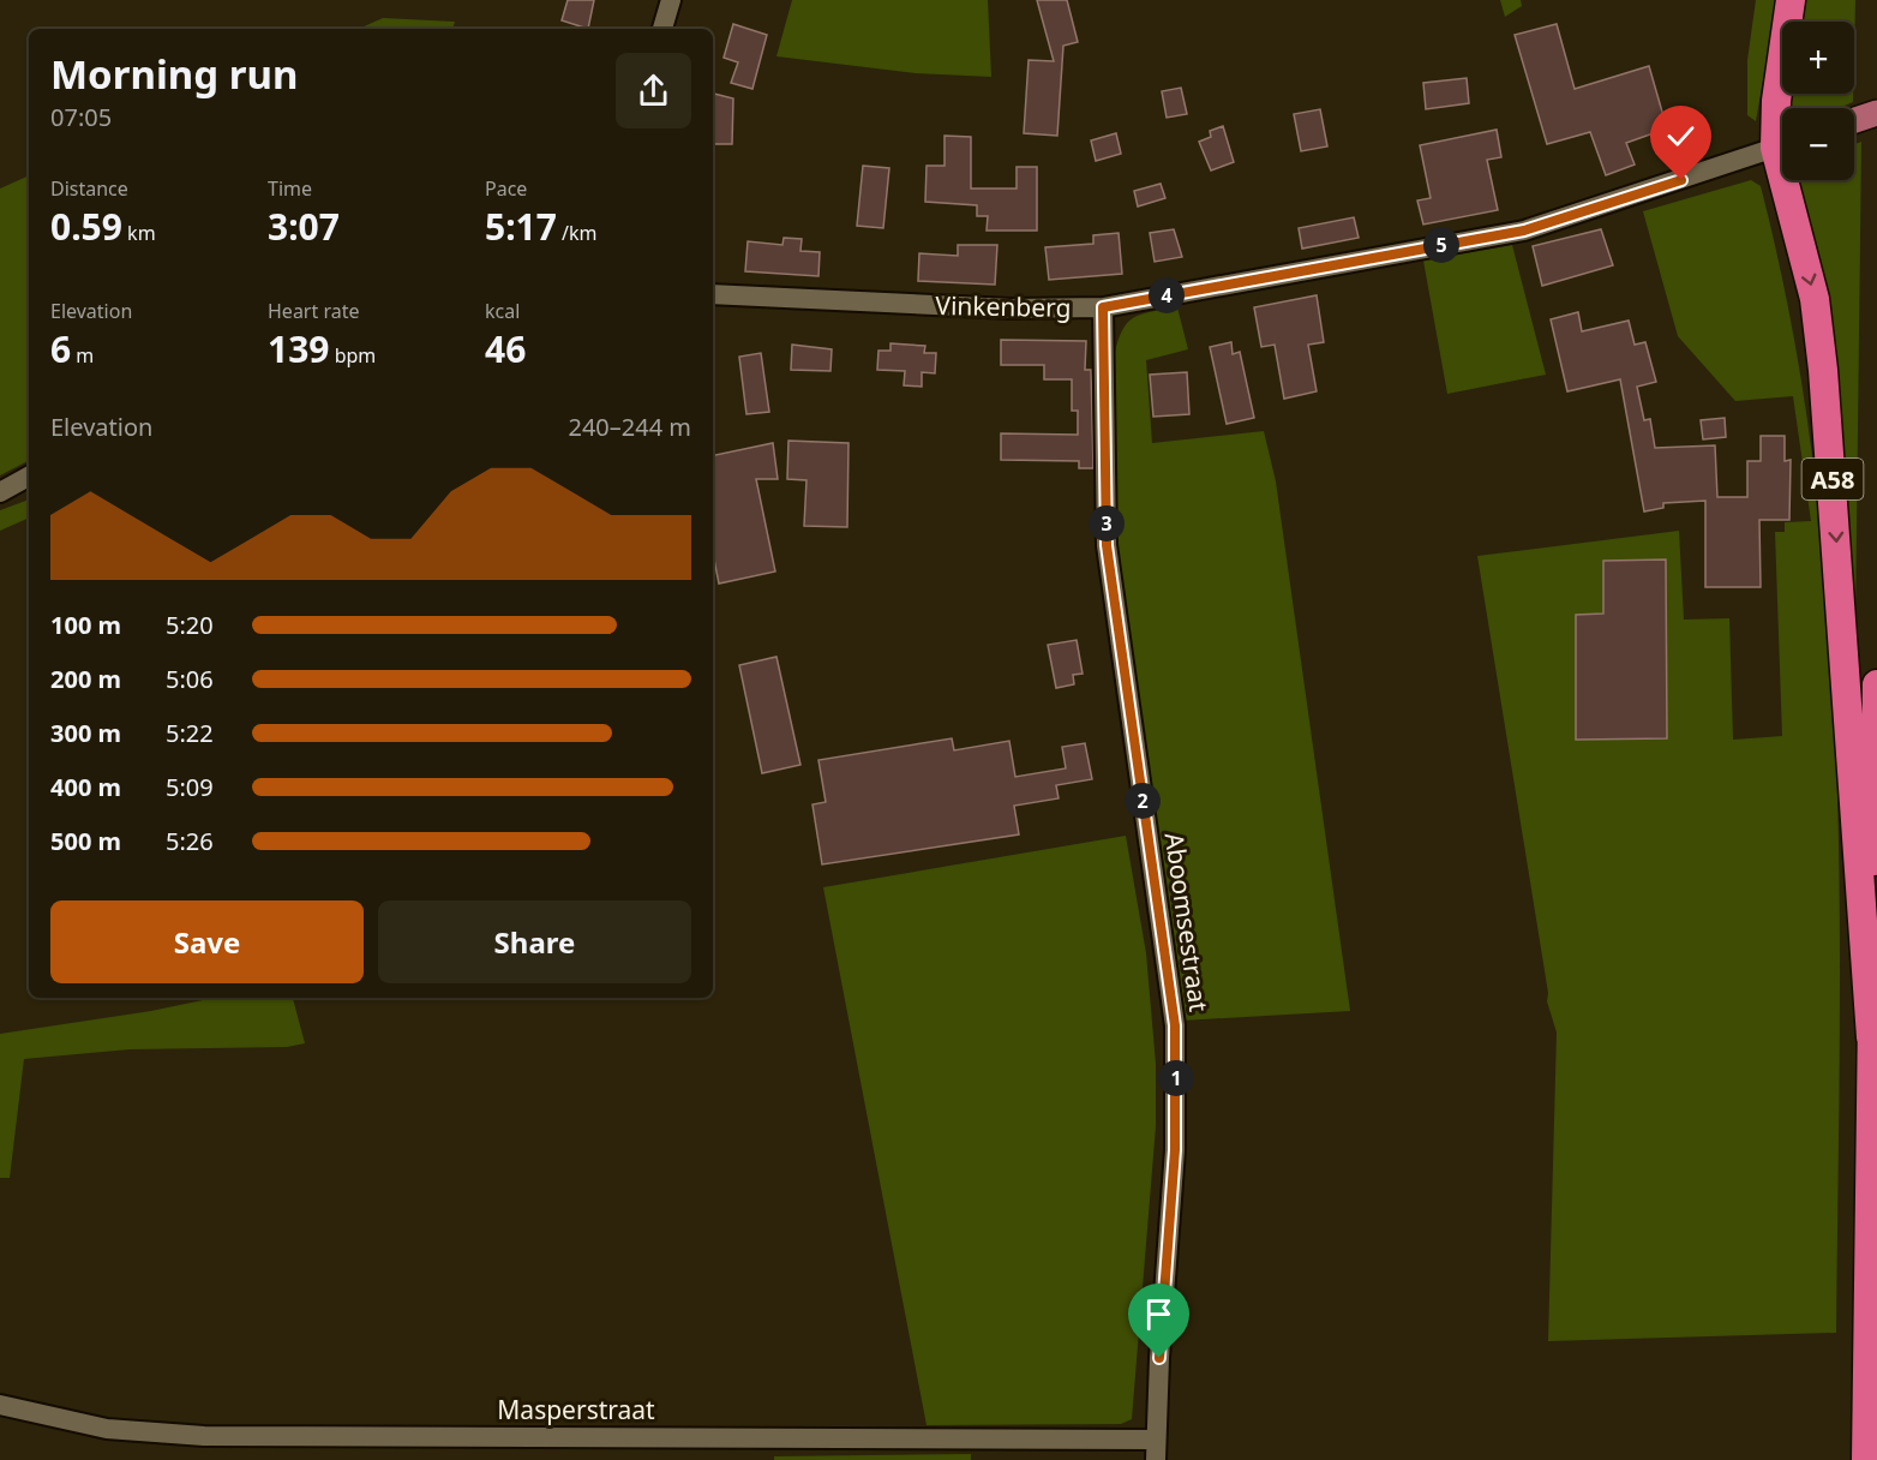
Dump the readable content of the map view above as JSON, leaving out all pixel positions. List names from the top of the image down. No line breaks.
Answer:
{"streets":{"highway":["A58"],"street":["Vinkenberg","Aboomsestraat","Masperstraat"]},"crossings":[["Vinkenberg","Aboomsestraat"],["Aboomsestraat","Masperstraat"]],"page":{"map_buttons":["+","−"],"heading":["Morning run","07:05"],"stats":[["Distance","0.59 km"],["Time","3:07"],["Pace","5:17 /km"],["Elevation","6 m"],["Heart rate","139 bpm"],["kcal","46"]],"pins":["5","4","3","2","1"],"chart":["Elevation","240–244 m"],"list":[{"name":"100 m","note":"5:20"},{"name":"200 m","note":"5:06"},{"name":"300 m","note":"5:22"},{"name":"400 m","note":"5:09"},{"name":"500 m","note":"5:26"}],"buttons":["Save","Share"]}}
